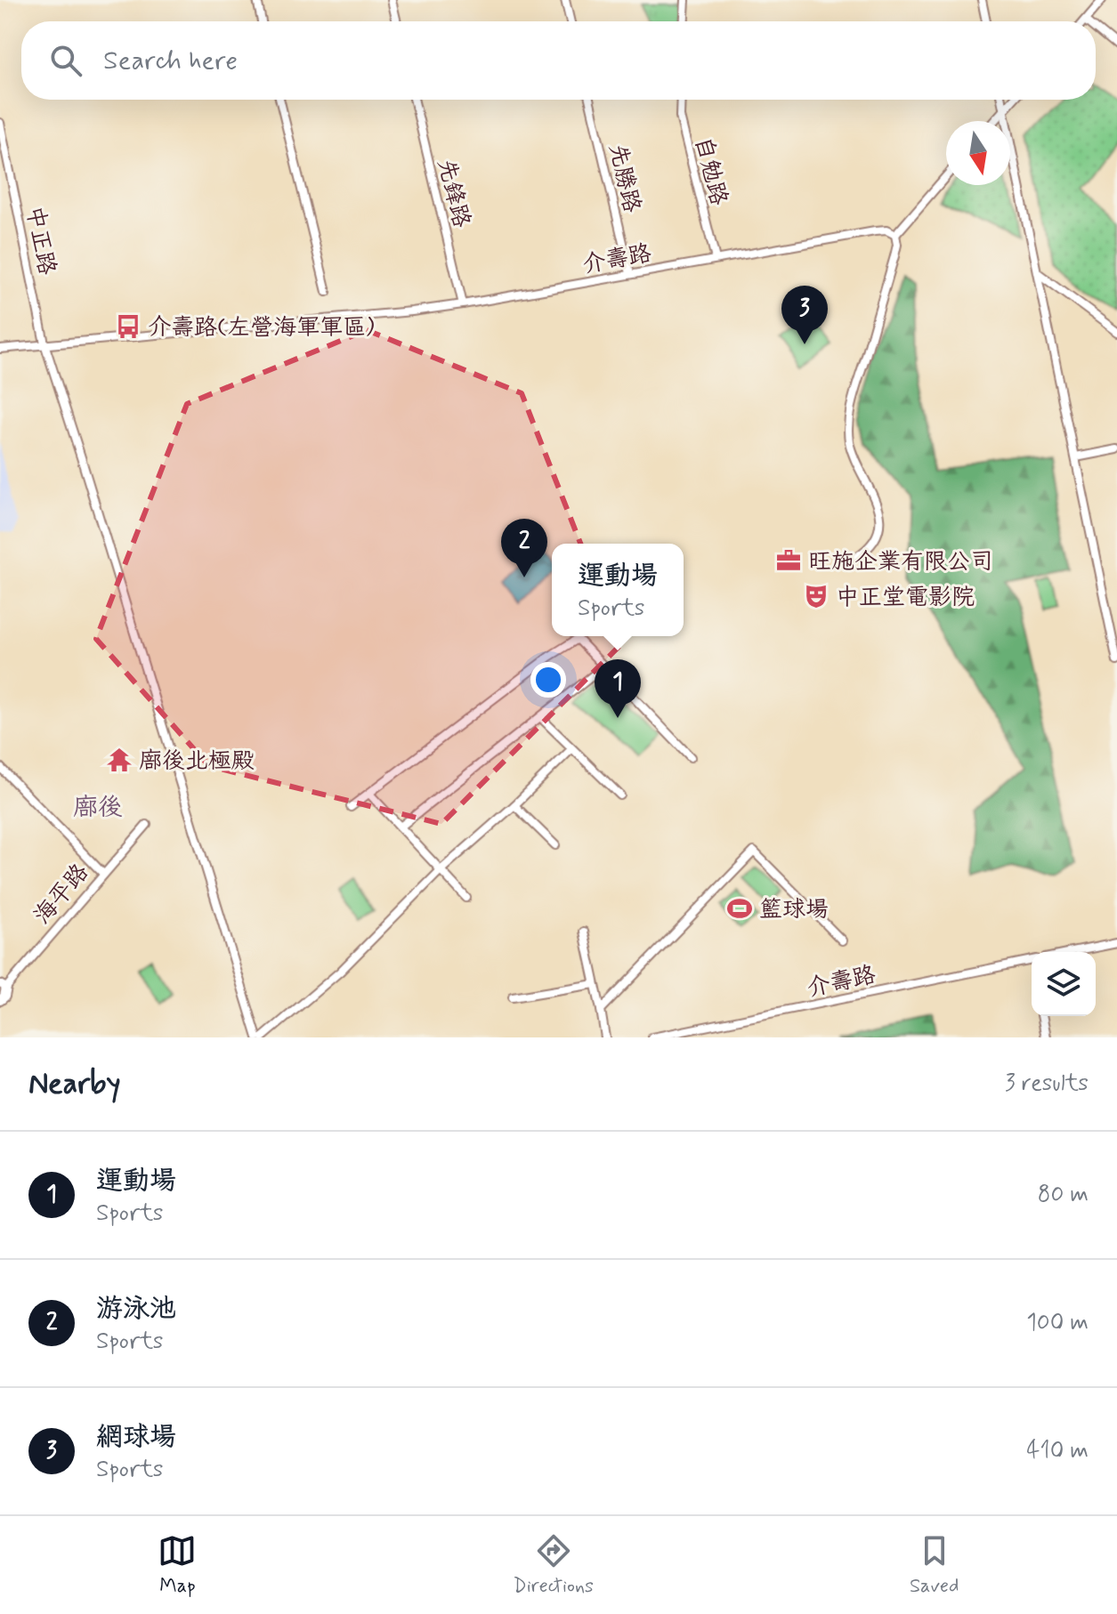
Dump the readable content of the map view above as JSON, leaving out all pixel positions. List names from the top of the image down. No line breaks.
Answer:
{"streets":{"street":["自勉路","先勝路","先鋒路","中正路","介壽路","海平路"]},"crossings":[["自勉路","介壽路"],["先勝路","介壽路"],["先鋒路","介壽路"],["中正路","介壽路"]],"districts":["廍後"],"places":{"bus stop":["介壽路(左營海軍軍區)"],"office":["旺施企業有限公司"],"theatre":["中正堂電影院"],"temple":["廍後北極殿"],"sports":["籃球場"]},"north":"bottom","page":{"search":"Search here","pins":["3","2","1"],"popup":["運動場","Sports"],"heading":["Nearby","3 results"],"list":[{"mark":"1","name":"運動場","note":"Sports","value":"80 m"},{"mark":"2","name":"游泳池","note":"Sports","value":"100 m"},{"mark":"3","name":"網球場","note":"Sports","value":"410 m"}],"nav":["Map","Directions","Saved"]}}
